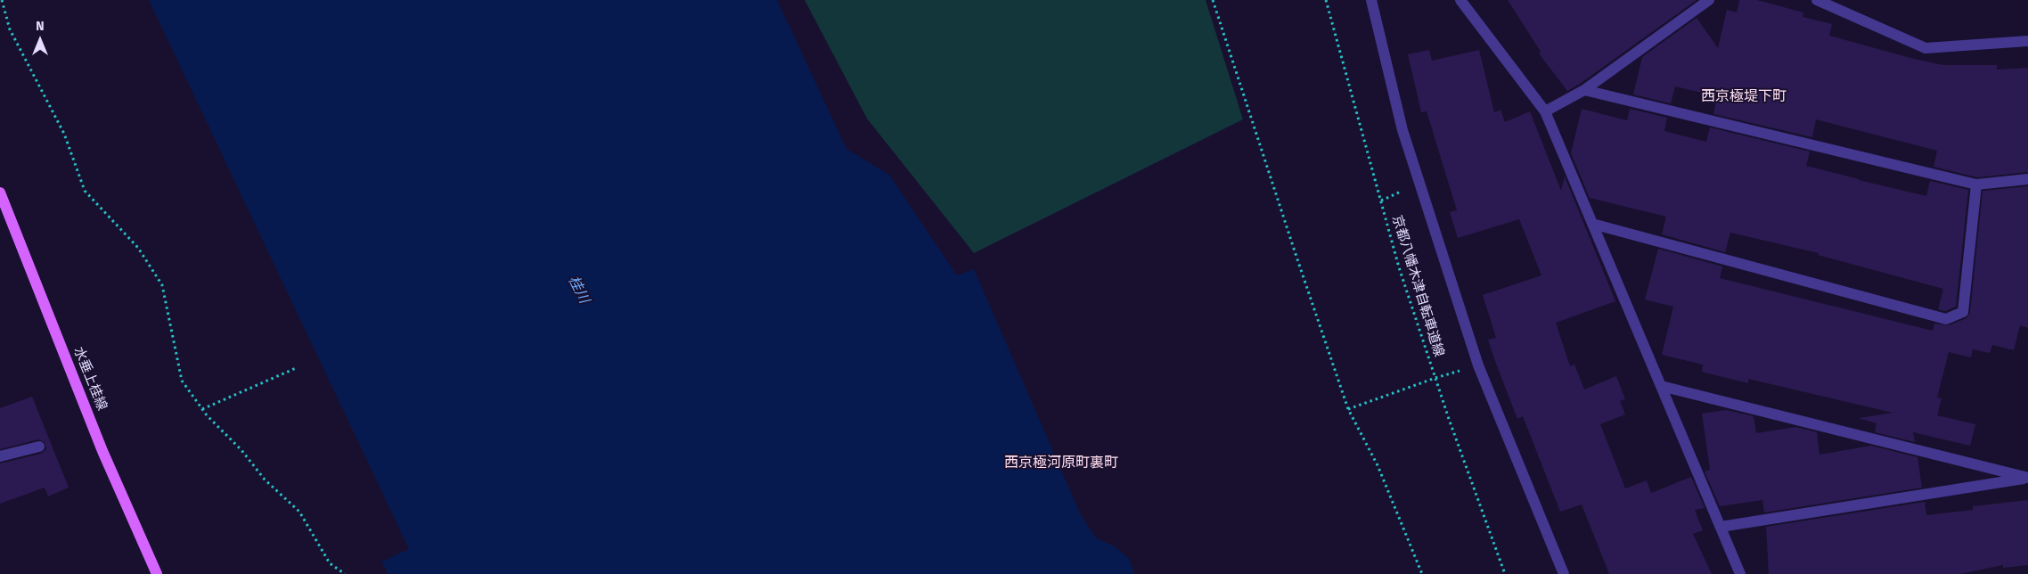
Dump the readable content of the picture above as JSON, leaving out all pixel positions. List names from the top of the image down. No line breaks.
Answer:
{"streets":{"main road":["水垂上桂線"],"path":["京都八幡木津自転車道線"]},"districts":["西京極堤下町","西京極河原町裏町"],"water":["桂川"],"north":"top"}
